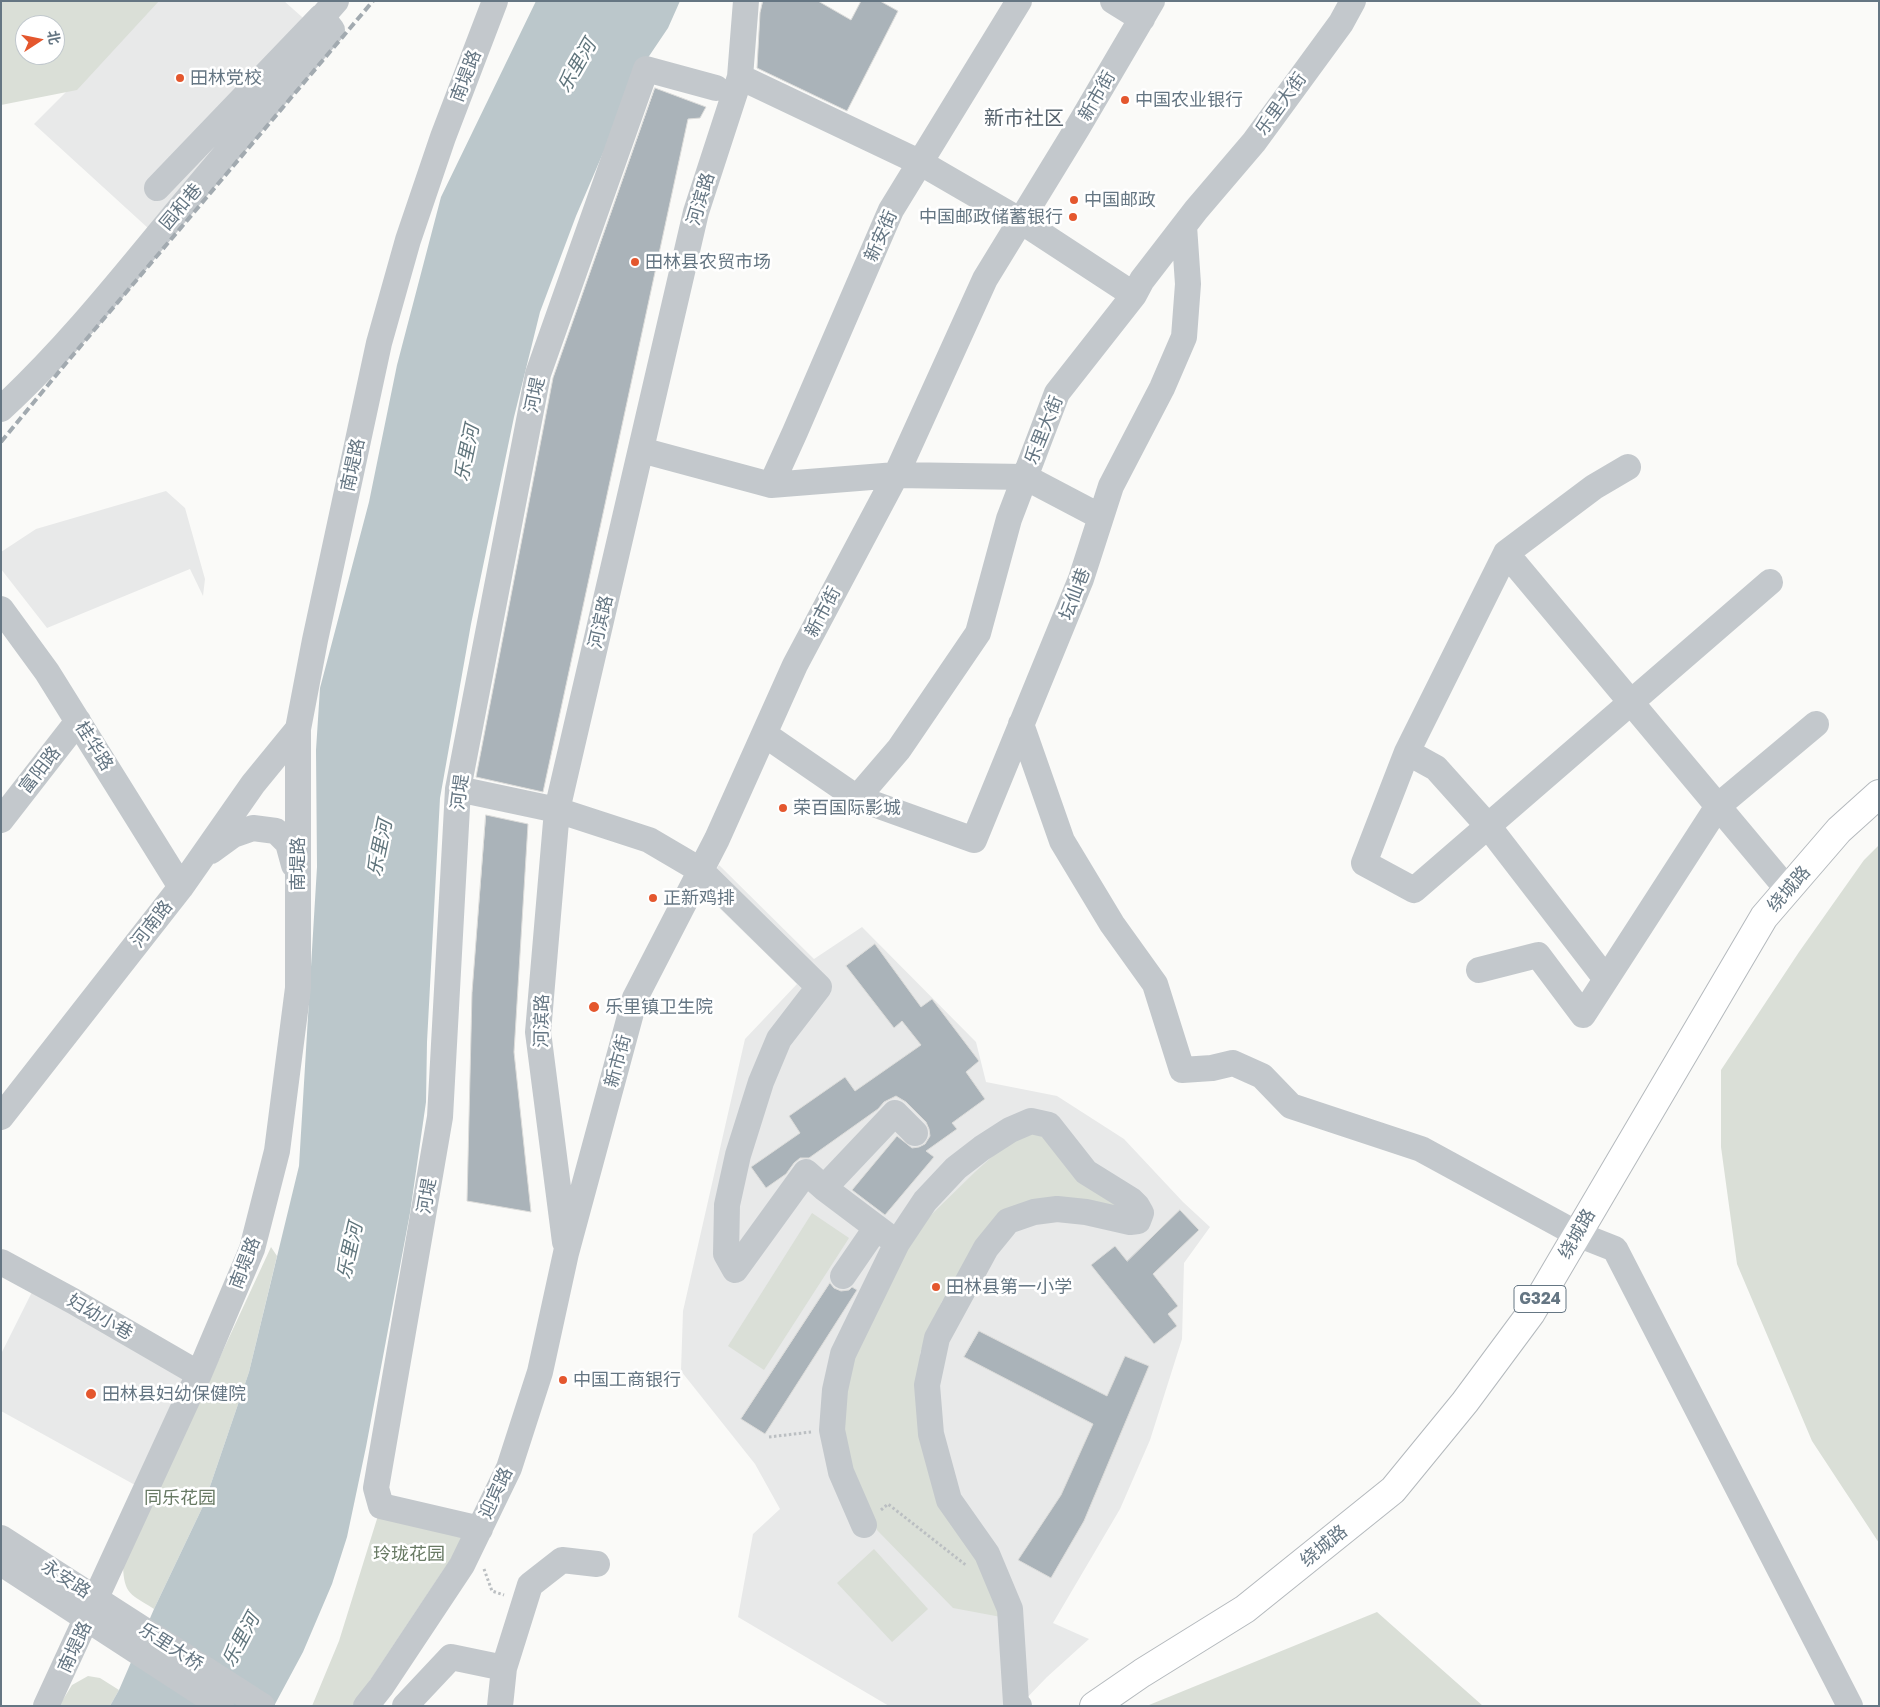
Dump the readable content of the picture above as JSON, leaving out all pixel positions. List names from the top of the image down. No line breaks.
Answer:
{"streets":{"highway":["绕城路","G324"],"street":["南堤路","新市街","乐里大街","河滨路","园和巷","新安街","河堤","坛仙巷","桂华路","富阳路","河南路","妇幼小巷","迎宾路","永安路","乐里大桥"]},"crossings":[["南堤路","河南路"],["南堤路","妇幼小巷"],["南堤路","永安路"],["新市街","河滨路"],["新市街","迎宾路"],["乐里大街","坛仙巷"],["河滨路","迎宾路"],["河堤","迎宾路"],["桂华路","富阳路"],["桂华路","河南路"],["永安路","乐里大桥"]],"districts":["新市社区"],"water":["乐里河"],"parks":["同乐花园","玲珑花园"],"places":["田林党校","中国农业银行","中国邮政","中国邮政储蓄银行","田林县农贸市场","荣百国际影城","正新鸡排","乐里镇卫生院","田林县第一小学","中国工商银行","田林县妇幼保健院"],"north":"right"}
